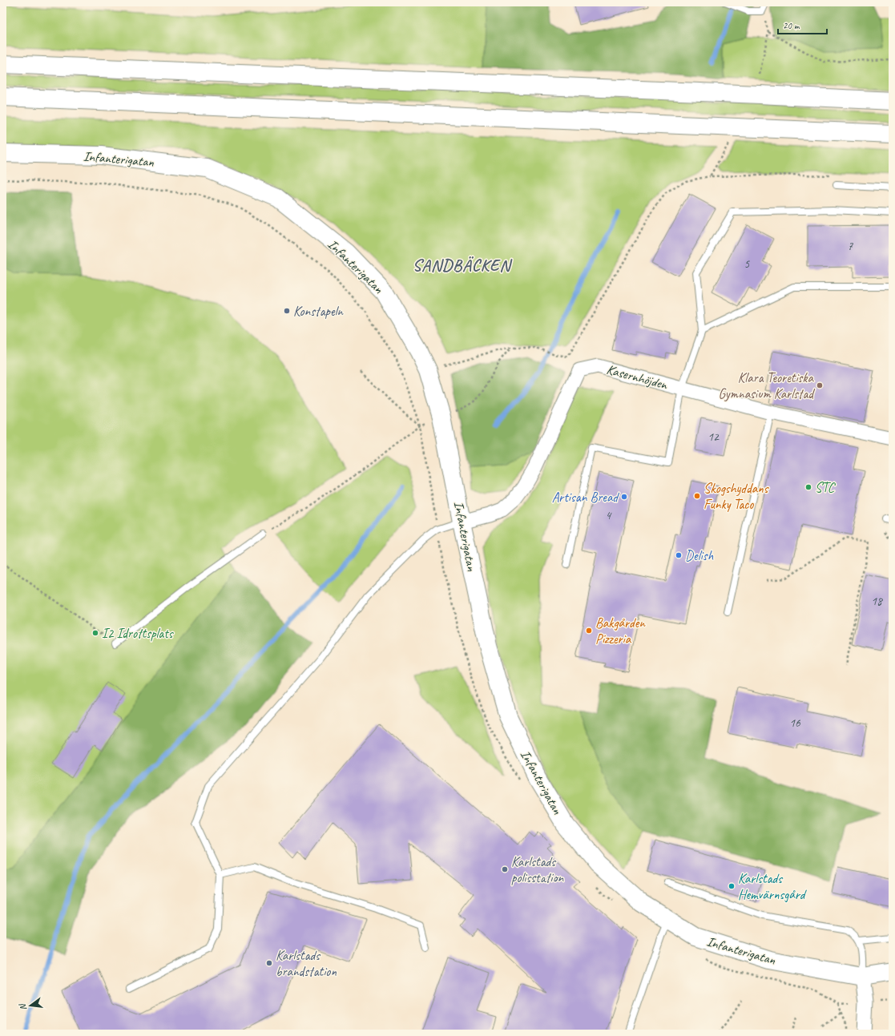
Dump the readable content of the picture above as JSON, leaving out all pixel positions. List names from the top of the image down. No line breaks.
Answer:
{"streets":{"main road":["Infanterigatan"],"street":["Kasernhöjden"]},"crossings":[["Infanterigatan","Kasernhöjden"]],"districts":["SANDBÄCKEN"],"places":["Konstapeln","Klara Teoretiska Gymnasium Karlstad","STC","Skogshyddans Funky Taco","Artisan Bread","Delish","Bakgården Pizzeria","I2 Idrottsplats","Karlstads polisstation","Karlstads Hemvärnsgård","Karlstads brandstation"],"house_numbers":["7","5","12","4","18","16"],"scale_bar":"20 m","north":"left"}
